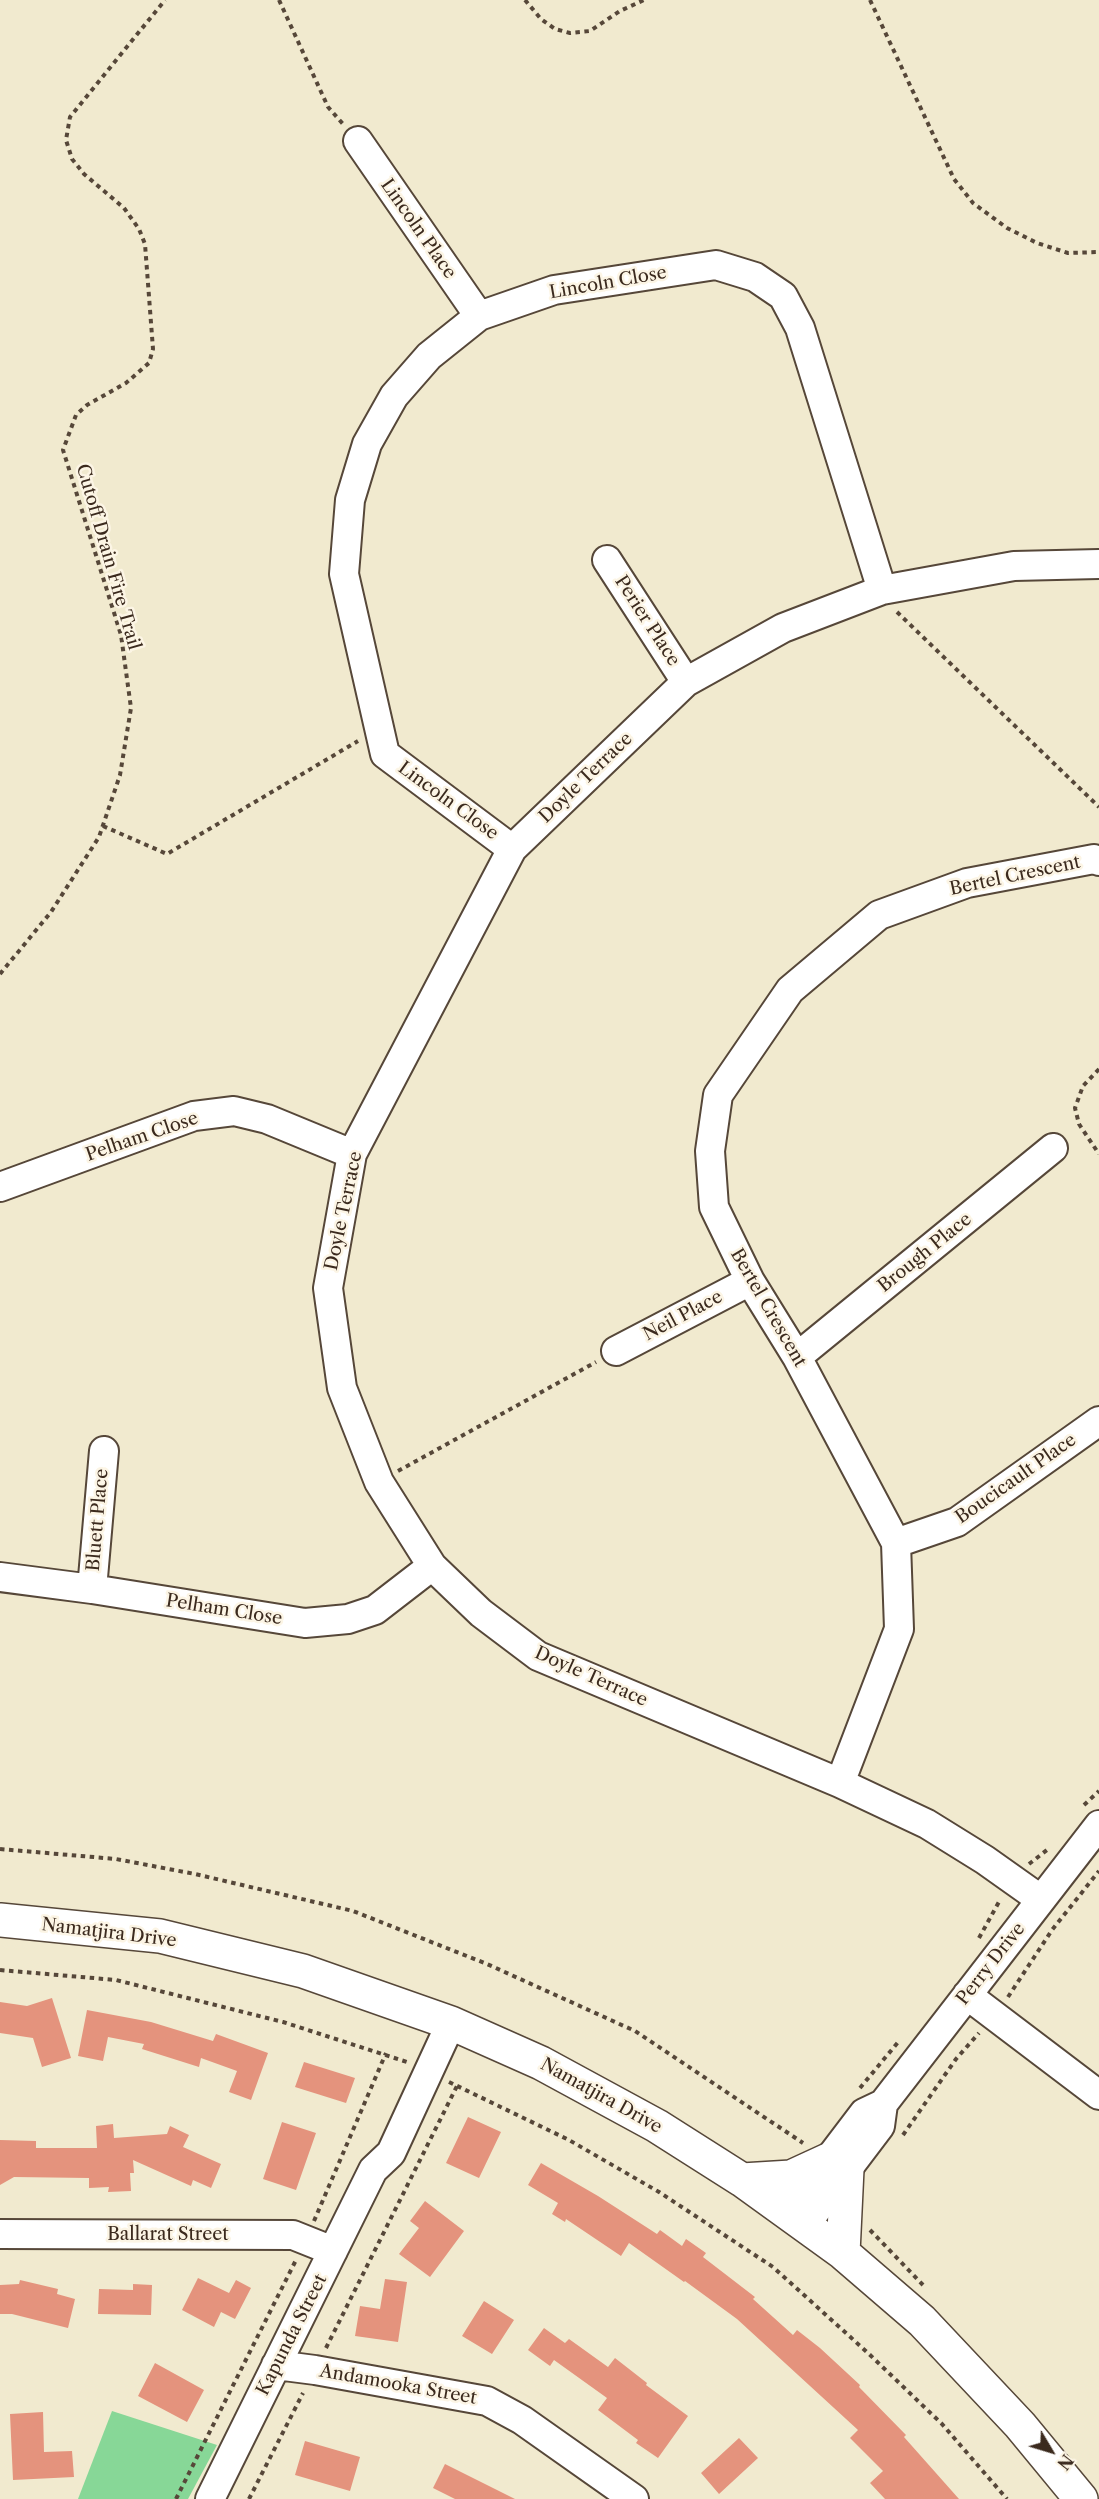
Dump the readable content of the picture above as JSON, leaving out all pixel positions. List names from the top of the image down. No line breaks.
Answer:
{"streets":{"main road":["Namatjira Drive"],"street":["Lincoln Place","Lincoln Close","Perier Place","Doyle Terrace","Bertel Crescent","Pelham Close","Brough Place","Neil Place","Boucicault Place","Bluett Place","Perry Drive","Ballarat Street","Kapunda Street","Andamooka Street"],"path":["Cutoff Drain Fire Trail"]},"crossings":[["Lincoln Place","Lincoln Close"],["Lincoln Close","Doyle Terrace"],["Perier Place","Doyle Terrace"],["Doyle Terrace","Bertel Crescent"],["Doyle Terrace","Pelham Close"],["Doyle Terrace","Perry Drive"],["Bertel Crescent","Brough Place"],["Bertel Crescent","Neil Place"],["Bertel Crescent","Boucicault Place"],["Pelham Close","Bluett Place"],["Namatjira Drive","Perry Drive"],["Namatjira Drive","Kapunda Street"],["Ballarat Street","Kapunda Street"],["Kapunda Street","Andamooka Street"]],"north":"bottom right"}
